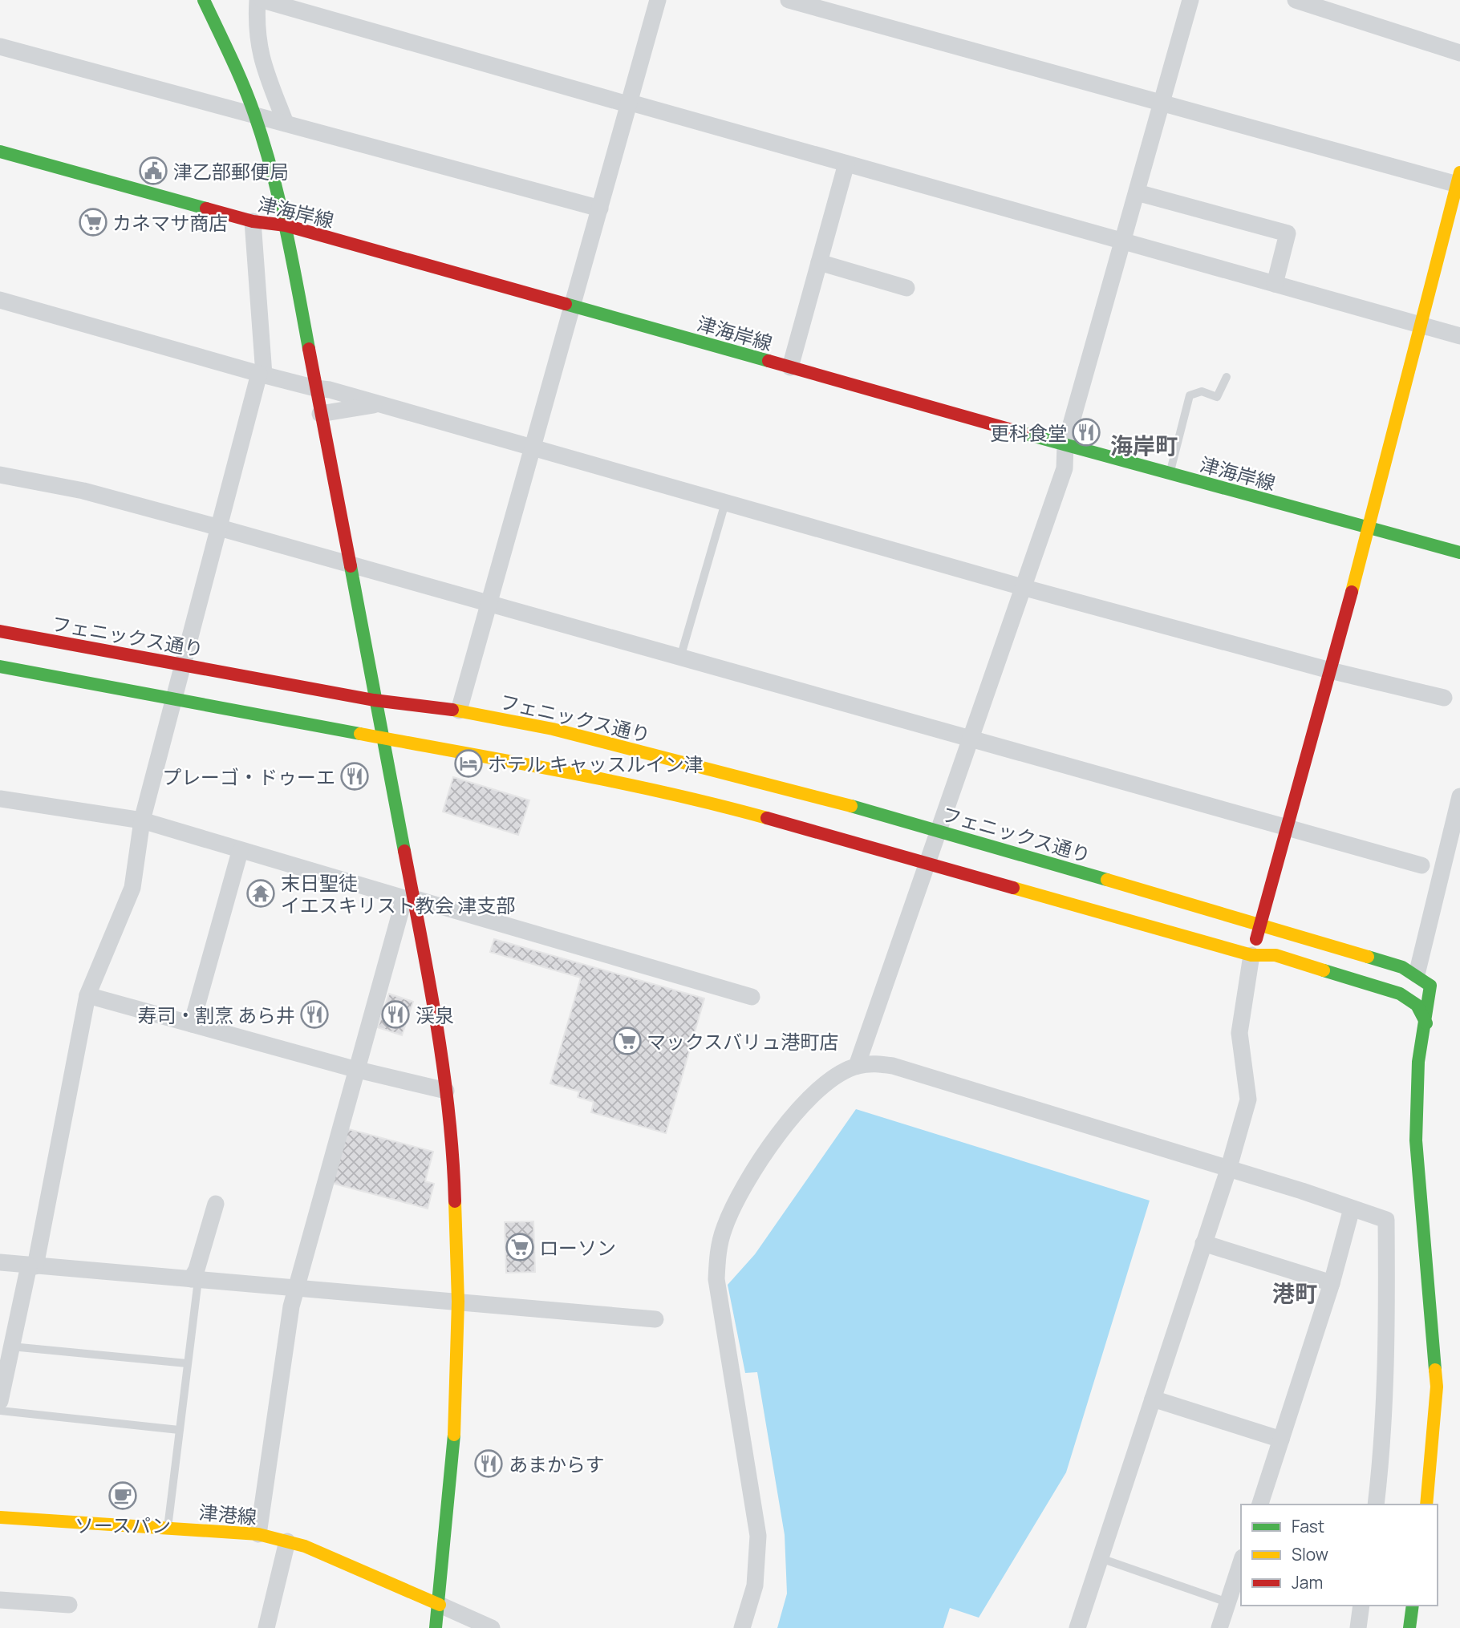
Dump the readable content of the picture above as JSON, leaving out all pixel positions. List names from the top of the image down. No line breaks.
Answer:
{"streets":{"street":["津海岸線","フェニックス通り","津港線"]},"districts":["海岸町","港町"],"places":{"public building":["津乙部郵便局"],"supermarket":["カネマサ商店","マックスバリュ港町店","ローソン"],"restaurant":["更科食堂","プレーゴ・ドゥーエ","寿司・割烹 あら井","渓泉","あまからす"],"hotel":["ホテル キャッスルイン津"],"temple":["末日聖徒 イエスキリスト教会 津支部"],"cafe":["ソースパン"]},"legend":["Fast","Slow","Jam"]}
